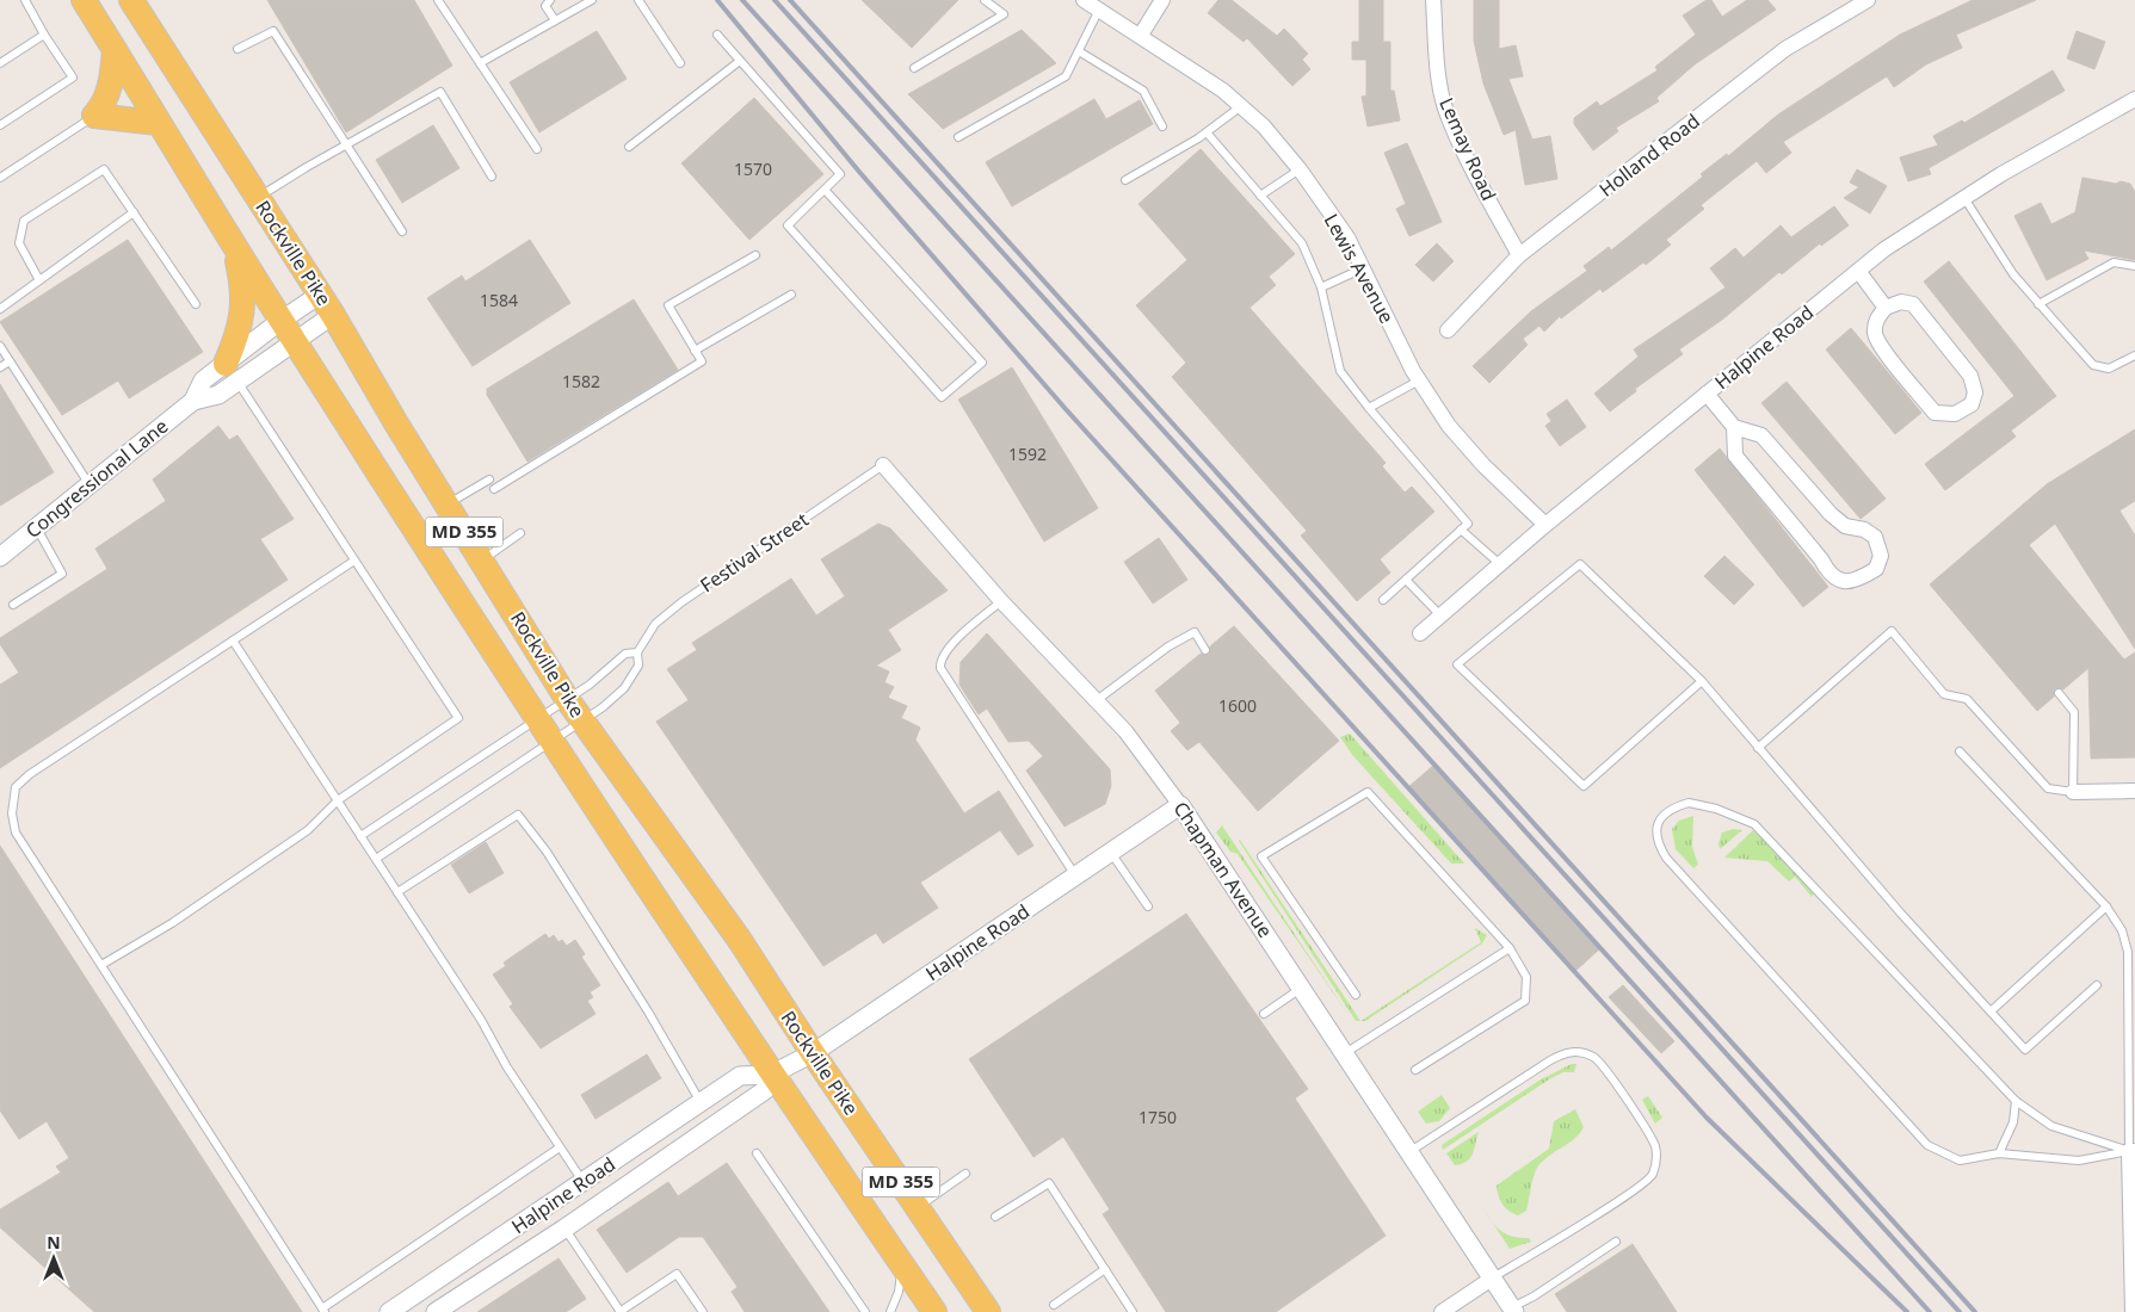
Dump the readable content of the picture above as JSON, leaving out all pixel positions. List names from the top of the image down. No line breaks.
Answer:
{"streets":{"main road":["Rockville Pike","MD 355"],"street":["Lemay Road","Holland Road","Lewis Avenue","Halpine Road","Congressional Lane","Chapman Avenue"],"lane":["Festival Street"]},"crossings":[["Lemay Road","Holland Road"],["Rockville Pike","Halpine Road"],["Rockville Pike","Congressional Lane"],["Rockville Pike","Festival Street"],["Lewis Avenue","Halpine Road"],["Halpine Road","Chapman Avenue"],["Festival Street","Chapman Avenue"]],"house_numbers":["1570","1584","1582","1592","1600","1750"],"north":"top"}
